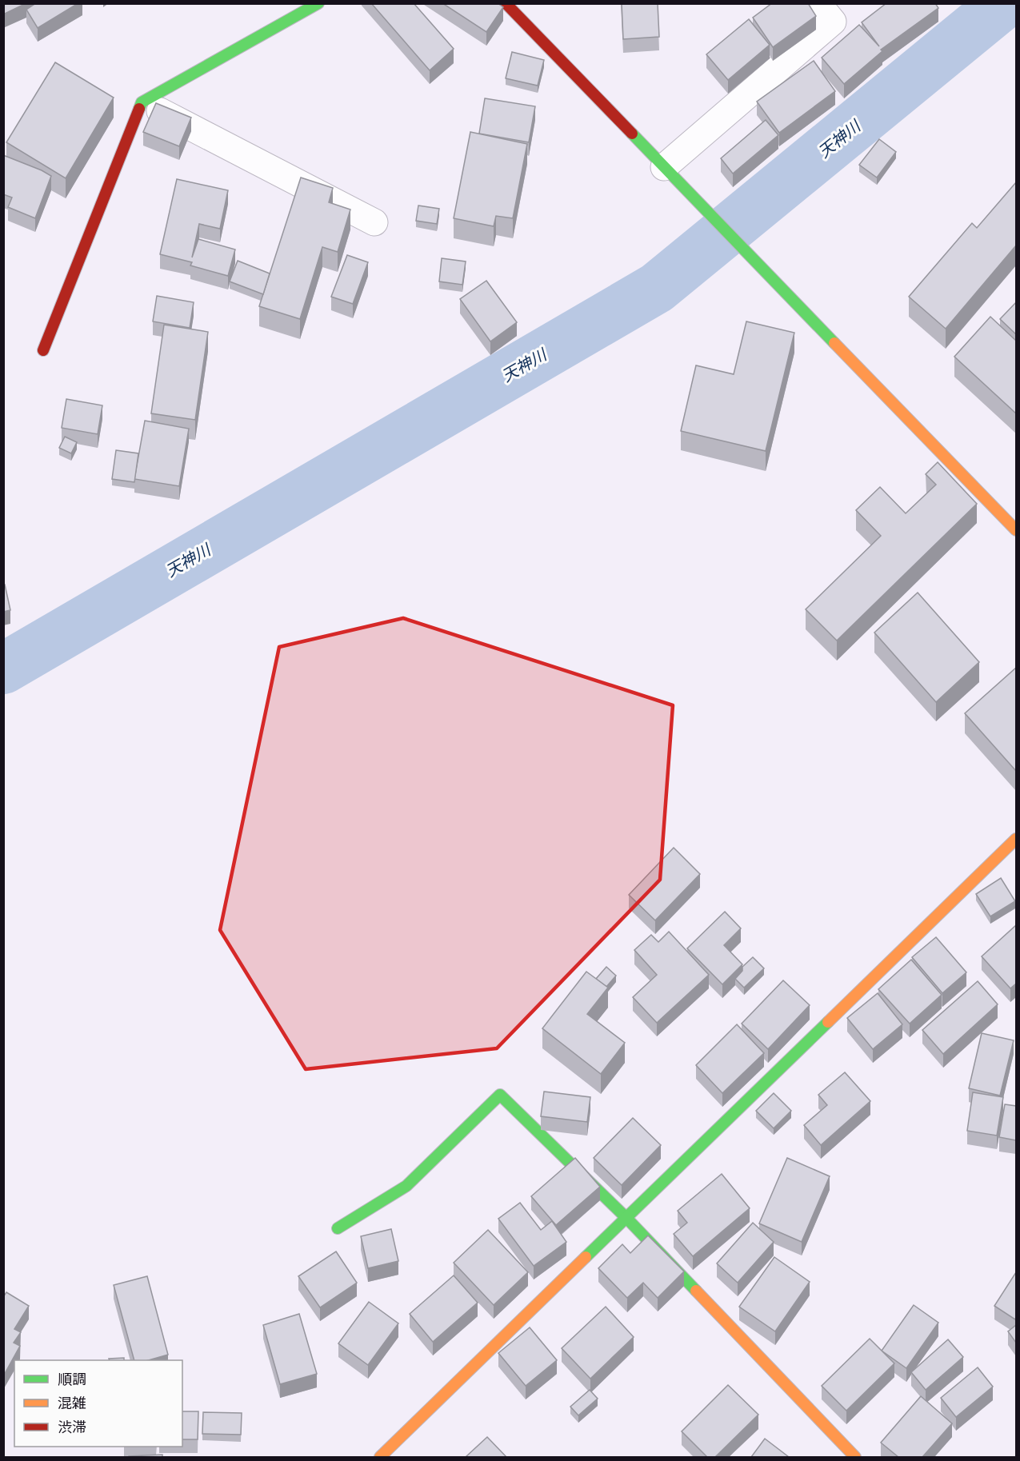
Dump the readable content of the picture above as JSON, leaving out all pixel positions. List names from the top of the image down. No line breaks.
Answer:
{"water":["天神川"],"legend":["順調","混雑","渋滞"]}
